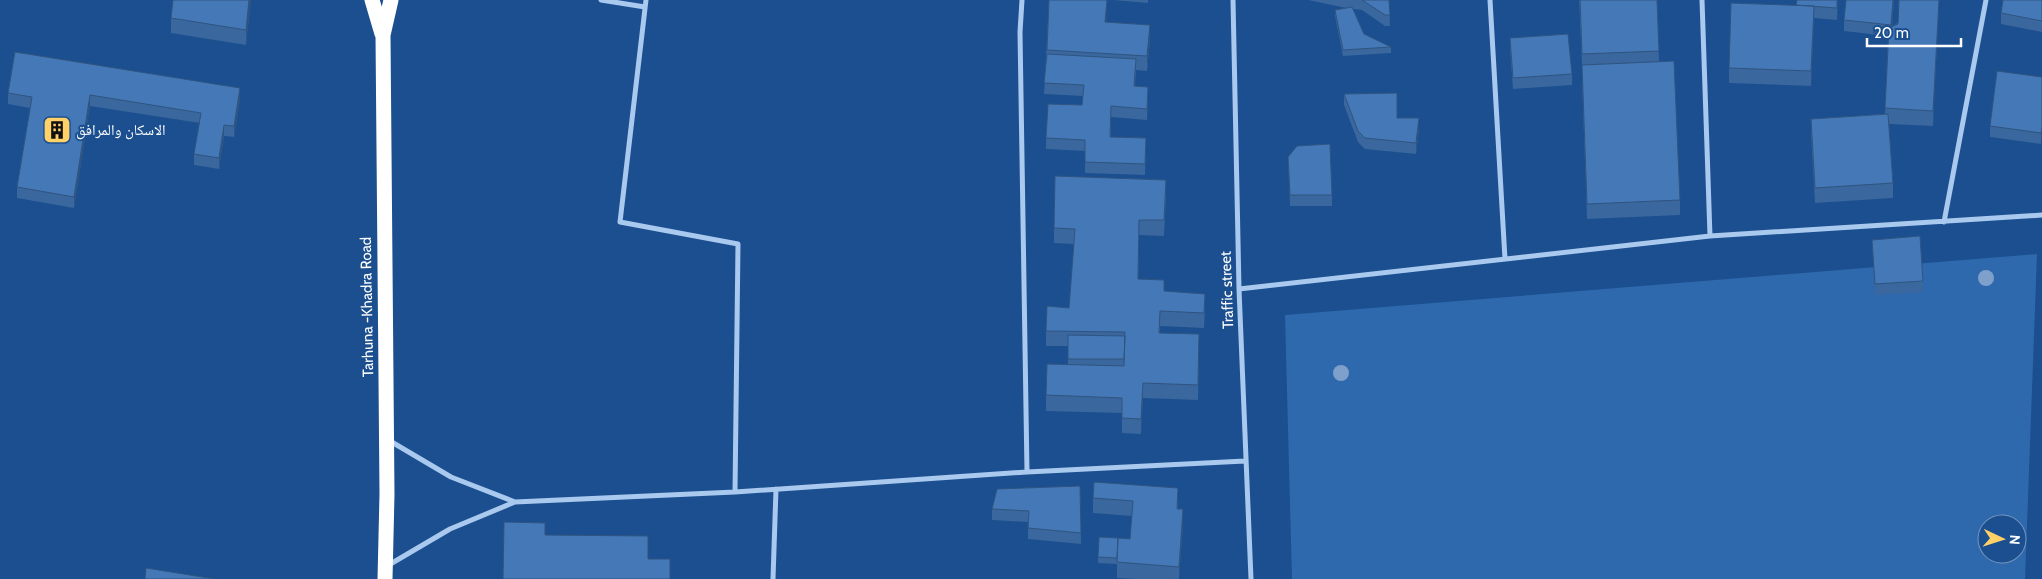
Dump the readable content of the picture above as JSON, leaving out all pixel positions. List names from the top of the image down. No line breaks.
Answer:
{"streets":{"highway":["Tarhuna -Khadra Road"],"street":["Traffic street"]},"places":{"building":["الاسكان والمرافق"]},"scale_bar":"20 m","north":"right"}
